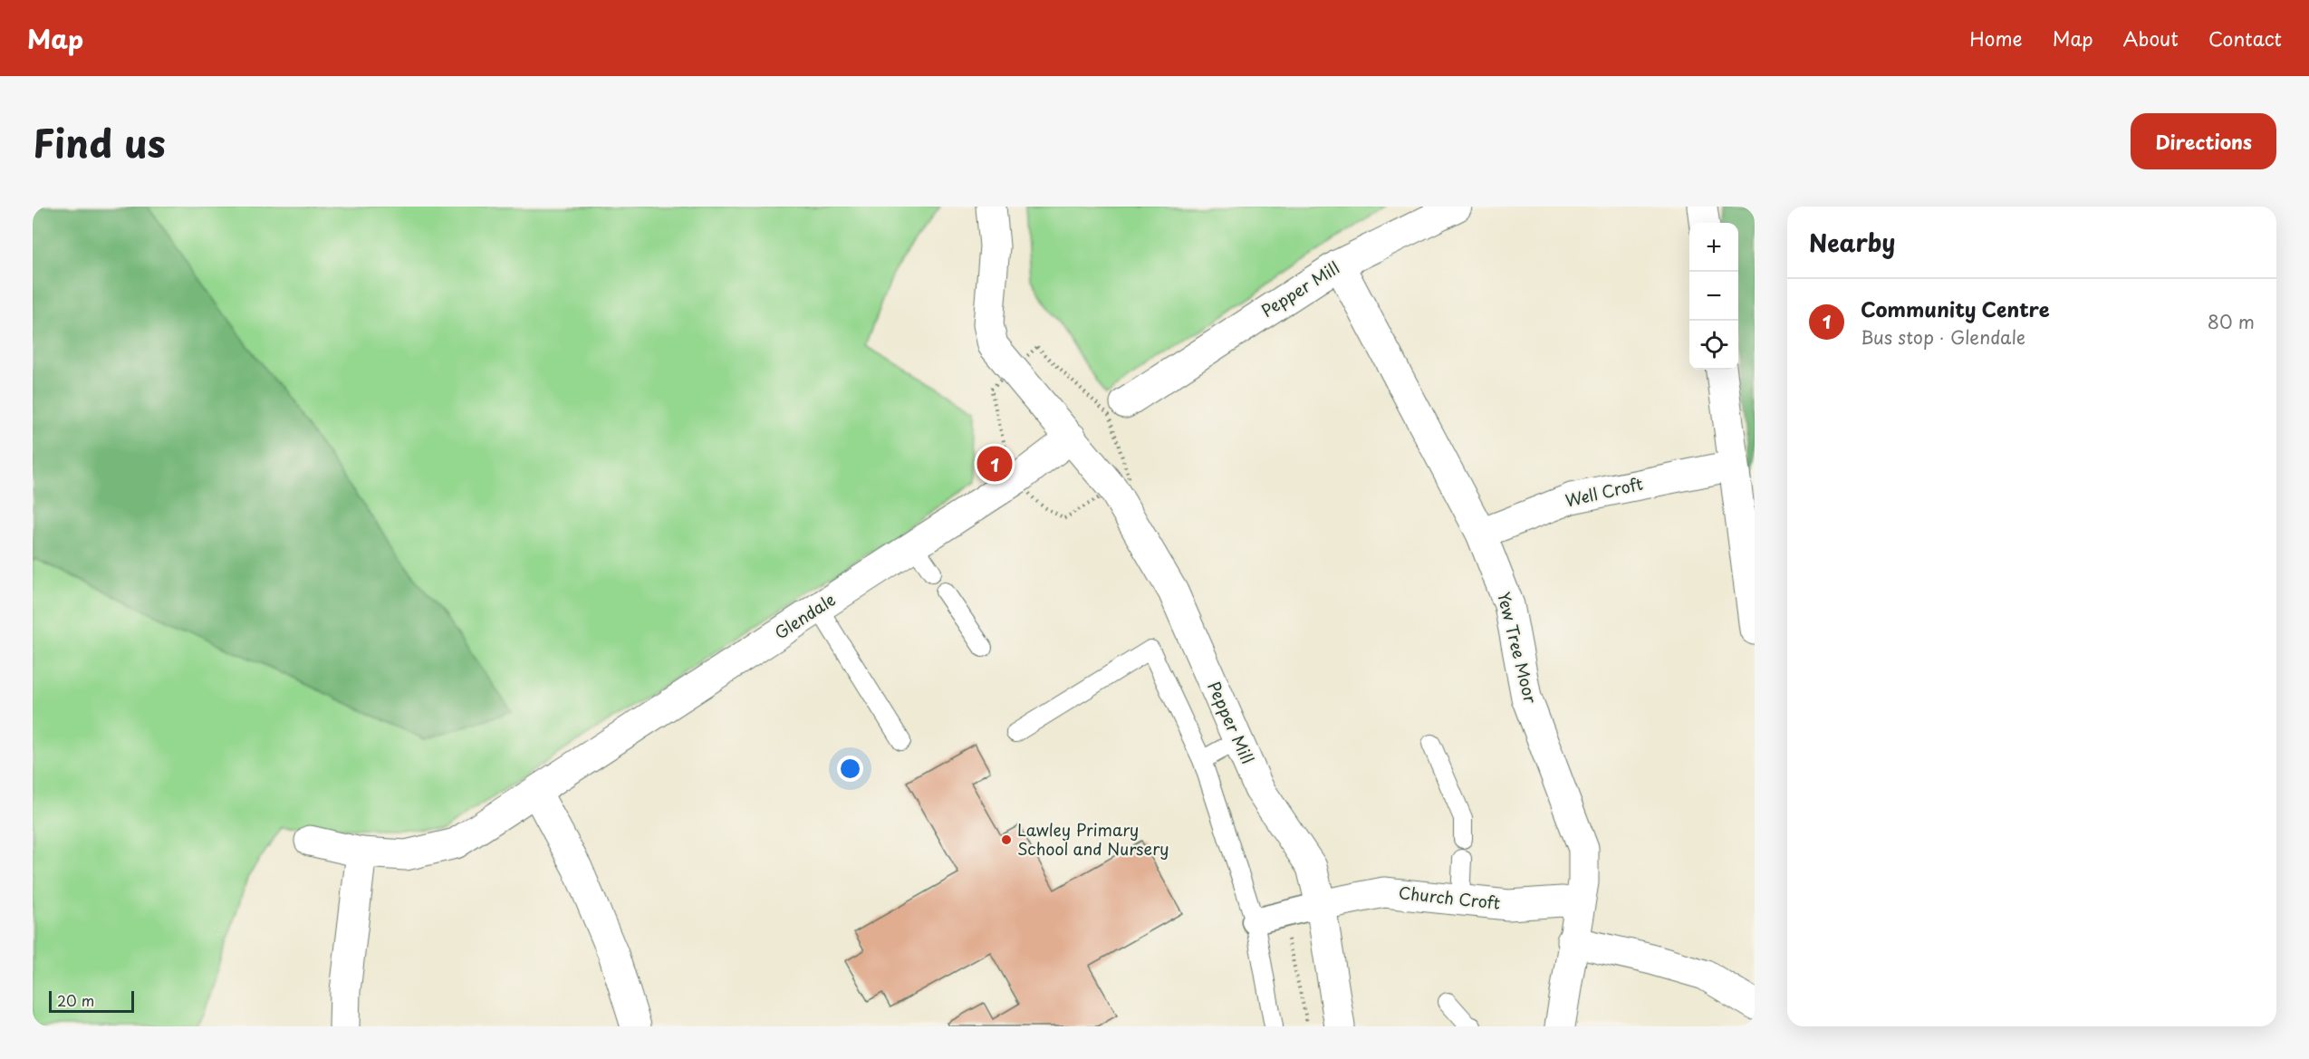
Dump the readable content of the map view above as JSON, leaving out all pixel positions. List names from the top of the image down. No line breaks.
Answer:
{"streets":{"street":["Pepper Mill","Well Croft","Glendale","Yew Tree Moor","Church Croft"]},"crossings":[["Pepper Mill","Glendale"],["Pepper Mill","Yew Tree Moor"],["Pepper Mill","Church Croft"],["Well Croft","Yew Tree Moor"],["Yew Tree Moor","Church Croft"]],"places":["Lawley Primary School and Nursery"],"scale_bar":"20 m","page":{"header":"Map","nav":["Home","Map","About","Contact"],"title":"Find us","buttons":"Directions","heading":"Nearby","map_buttons":["+","−"],"list":[{"mark":"1","name":"Community Centre","note":"Bus stop · Glendale","value":"80 m"}],"pins":"1","scale":"20 m"}}
